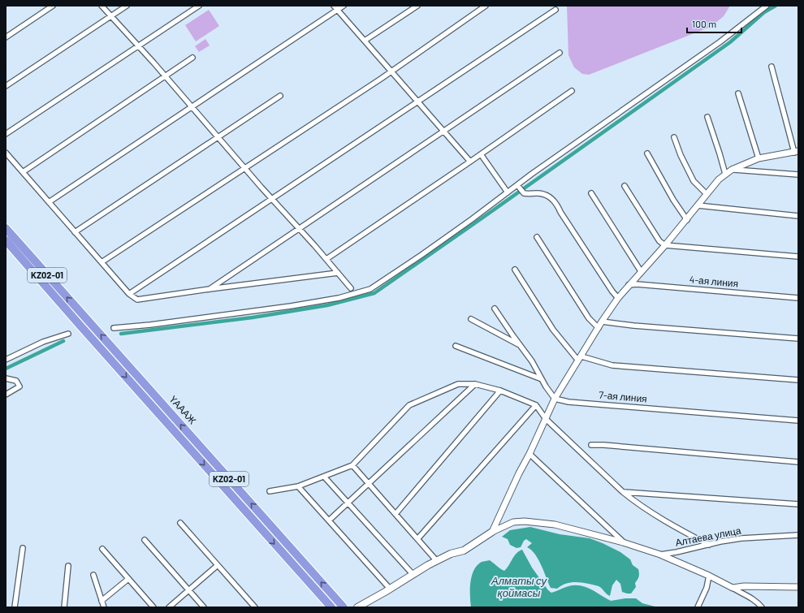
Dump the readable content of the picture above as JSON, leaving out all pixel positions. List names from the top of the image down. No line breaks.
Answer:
{"streets":{"highway":["KZ02-01","ҮАААЖ"],"street":["4-ая линия","7-ая линия","Алтаева улица"]},"water":["Алматы су қоймасы"],"scale_bar":"100 m"}
